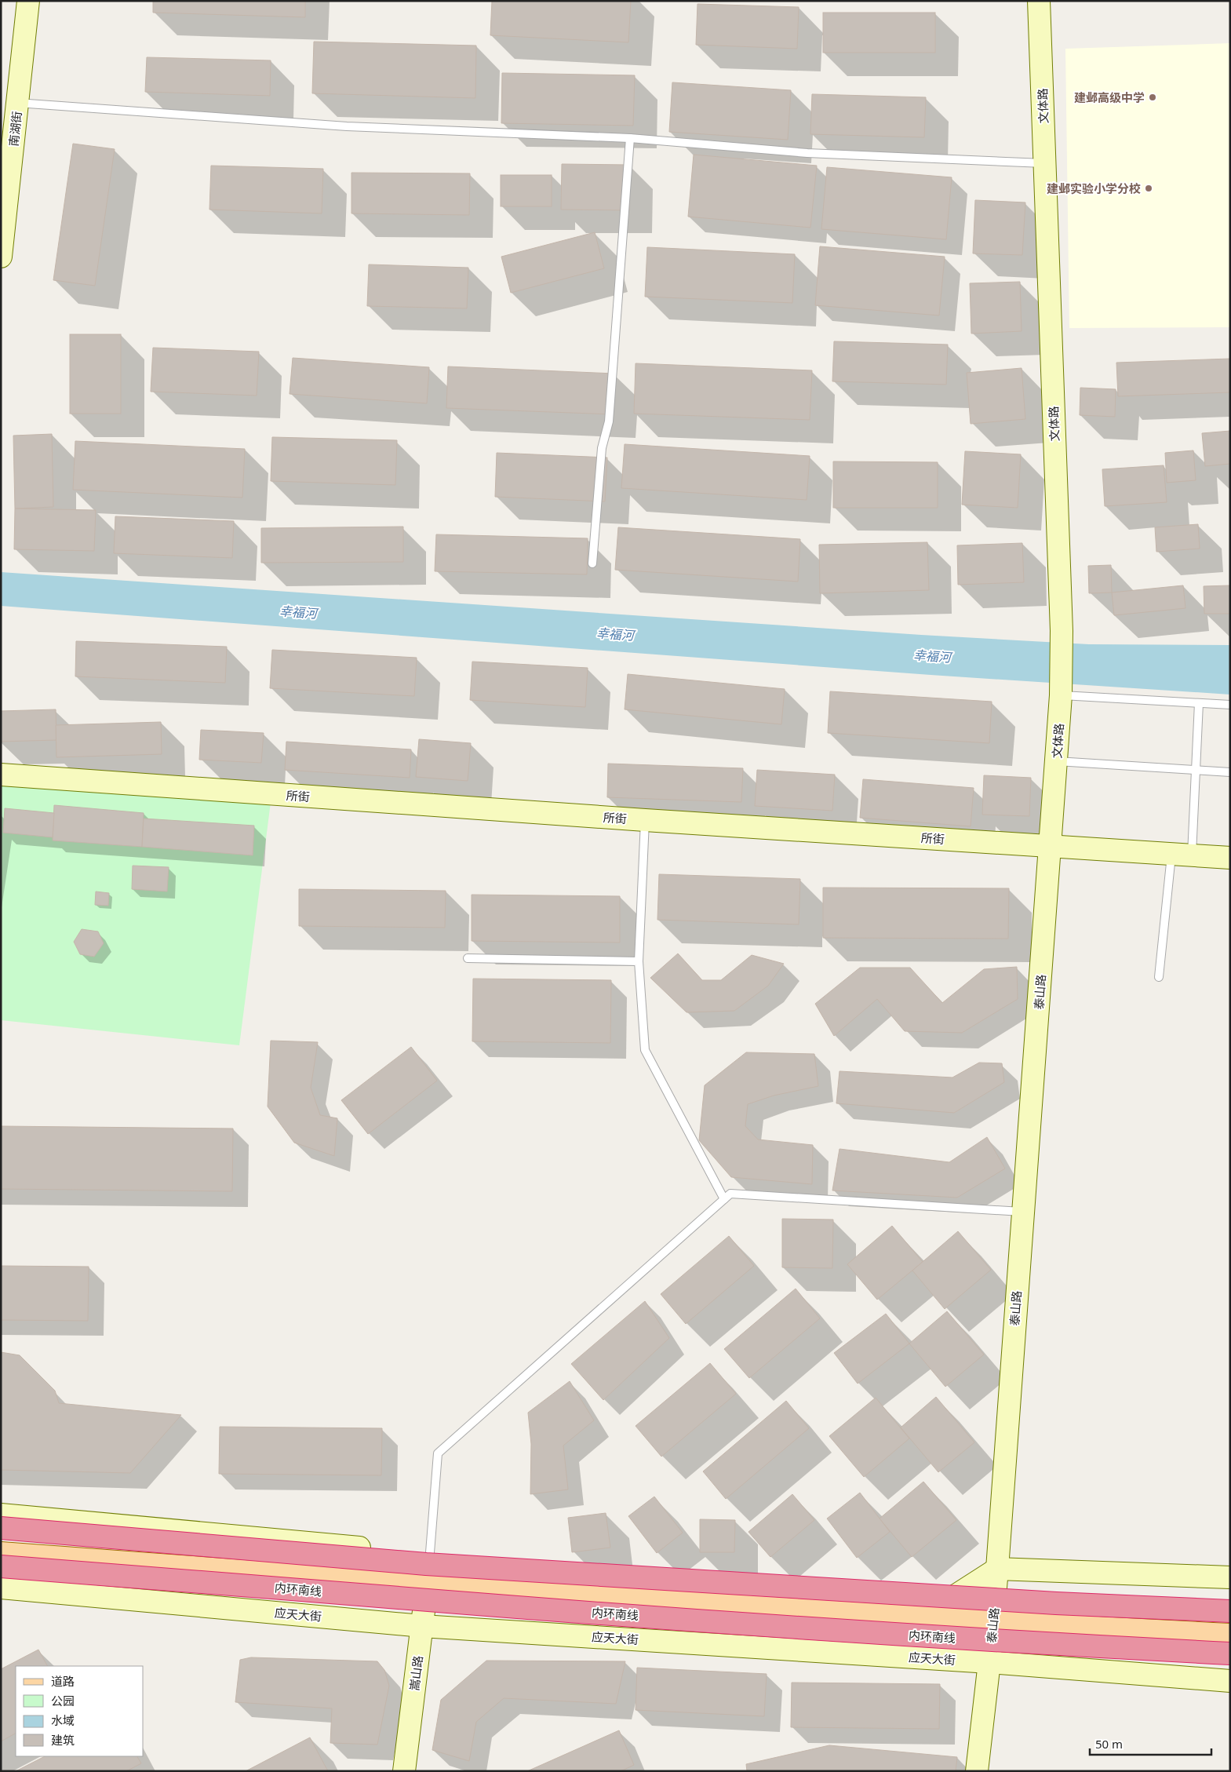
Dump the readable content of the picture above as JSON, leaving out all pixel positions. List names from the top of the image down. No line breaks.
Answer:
{"streets":{"highway":["内环南线"],"street":["文体路","南湖街","所街","泰山路","应天大街","嵩山路"]},"crossings":[["文体路","所街"],["文体路","泰山路"],["所街","泰山路"],["泰山路","应天大街"],["应天大街","嵩山路"]],"water":["幸福河"],"places":["建邺高级中学","建邺实验小学分校"],"legend":["道路","公园","水域","建筑"],"scale_bar":"50 m"}
